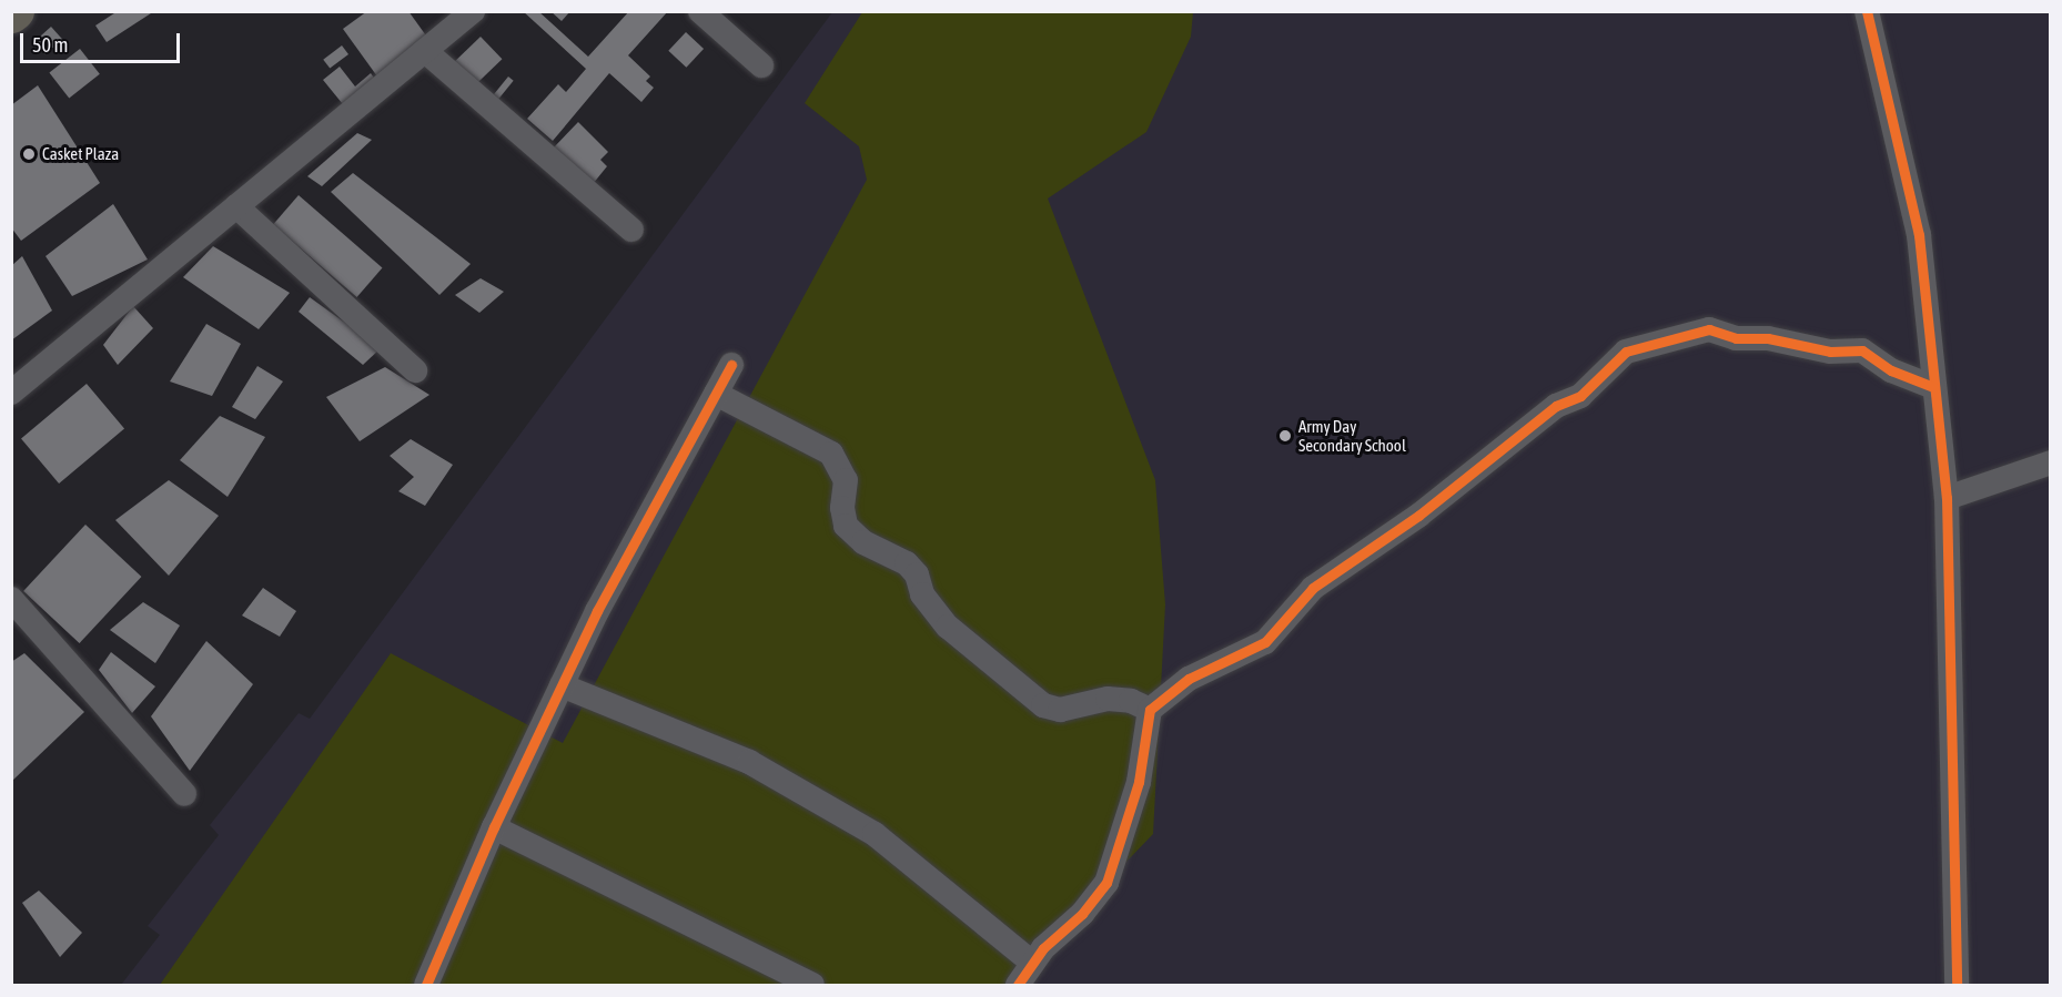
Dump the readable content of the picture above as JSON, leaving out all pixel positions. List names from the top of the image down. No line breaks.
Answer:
{"places":["Casket Plaza","Army Day Secondary School"],"scale_bar":"50 m"}
